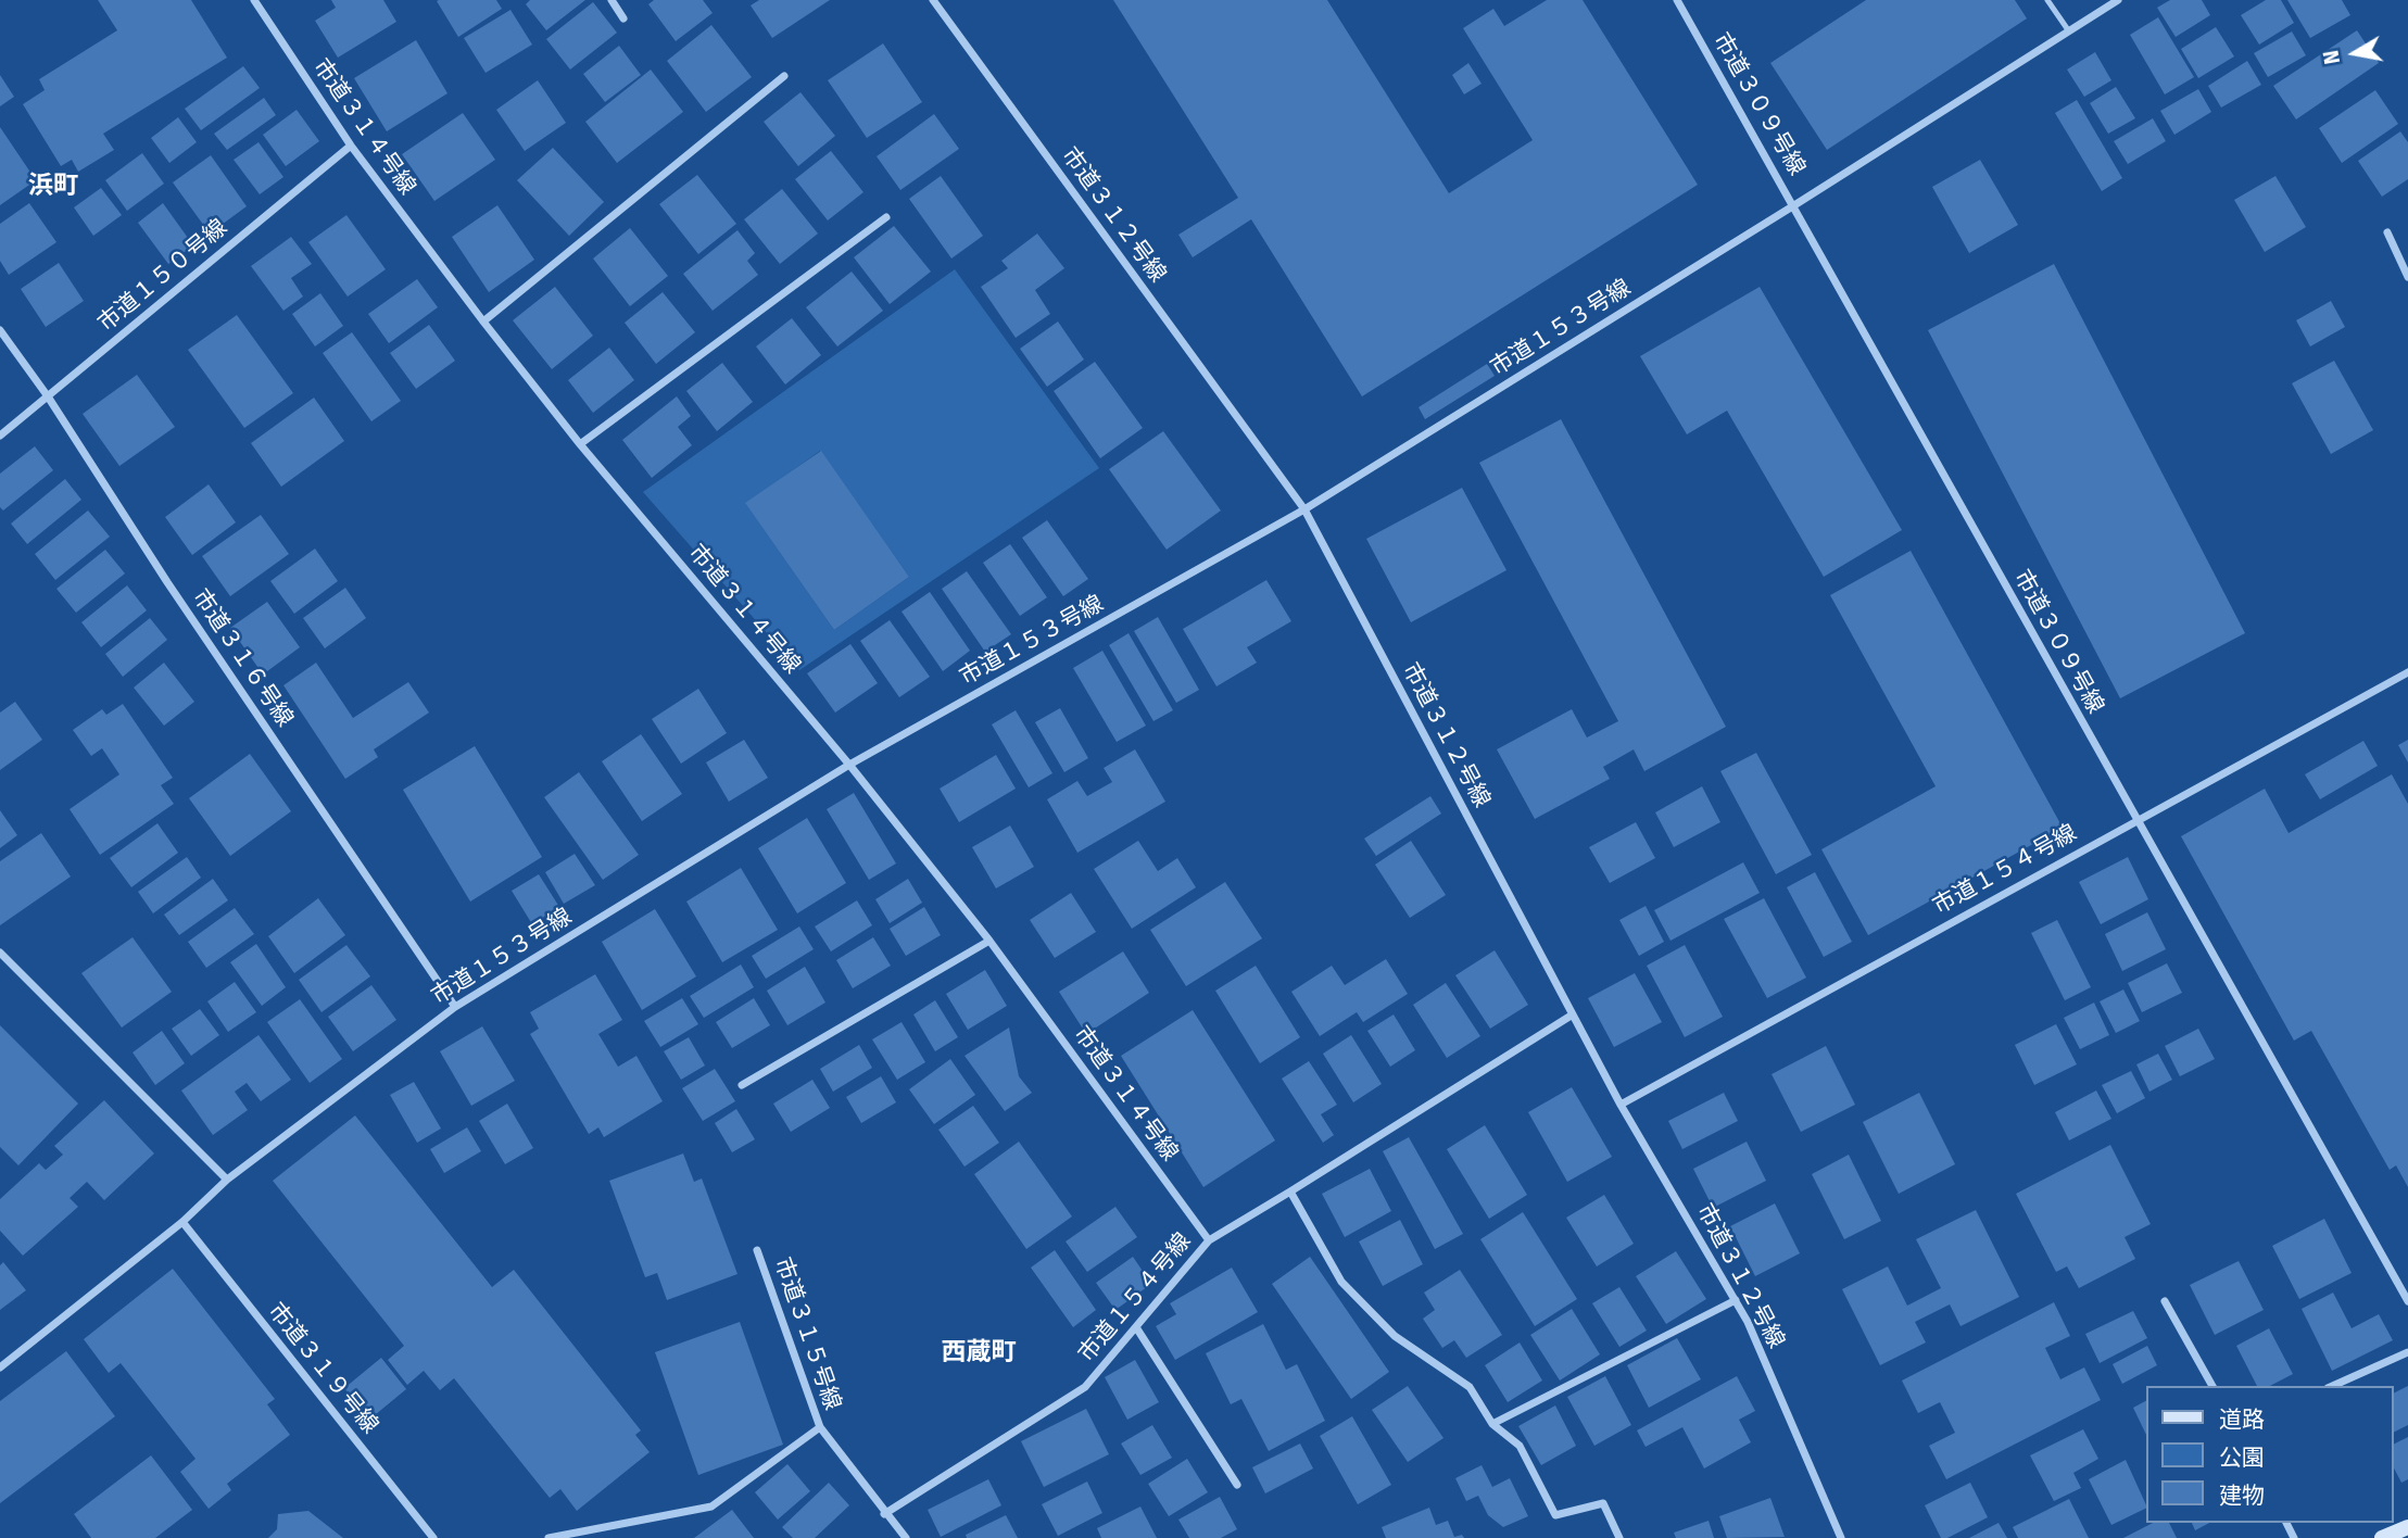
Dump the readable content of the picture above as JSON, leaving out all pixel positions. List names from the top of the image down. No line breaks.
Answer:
{"streets":{"street":["市道３０９号線","市道３１４号線","市道３１２号線","市道１５０号線","市道１５３号線","市道３１６号線","市道１５４号線","市道３１５号線","市道３１９号線"]},"crossings":[["市道３０９号線","市道１５３号線"],["市道３０９号線","市道１５４号線"],["市道３１４号線","市道１５０号線"],["市道３１４号線","市道１５３号線"],["市道３１４号線","市道１５４号線"],["市道３１２号線","市道１５３号線"],["市道３１２号線","市道１５４号線"],["市道１５０号線","市道３１６号線"],["市道１５３号線","市道３１６号線"],["市道１５３号線","市道３１９号線"],["市道１５４号線","市道３１５号線"]],"districts":["浜町","西蔵町"],"legend":["道路","公園","建物"],"north":"left"}
